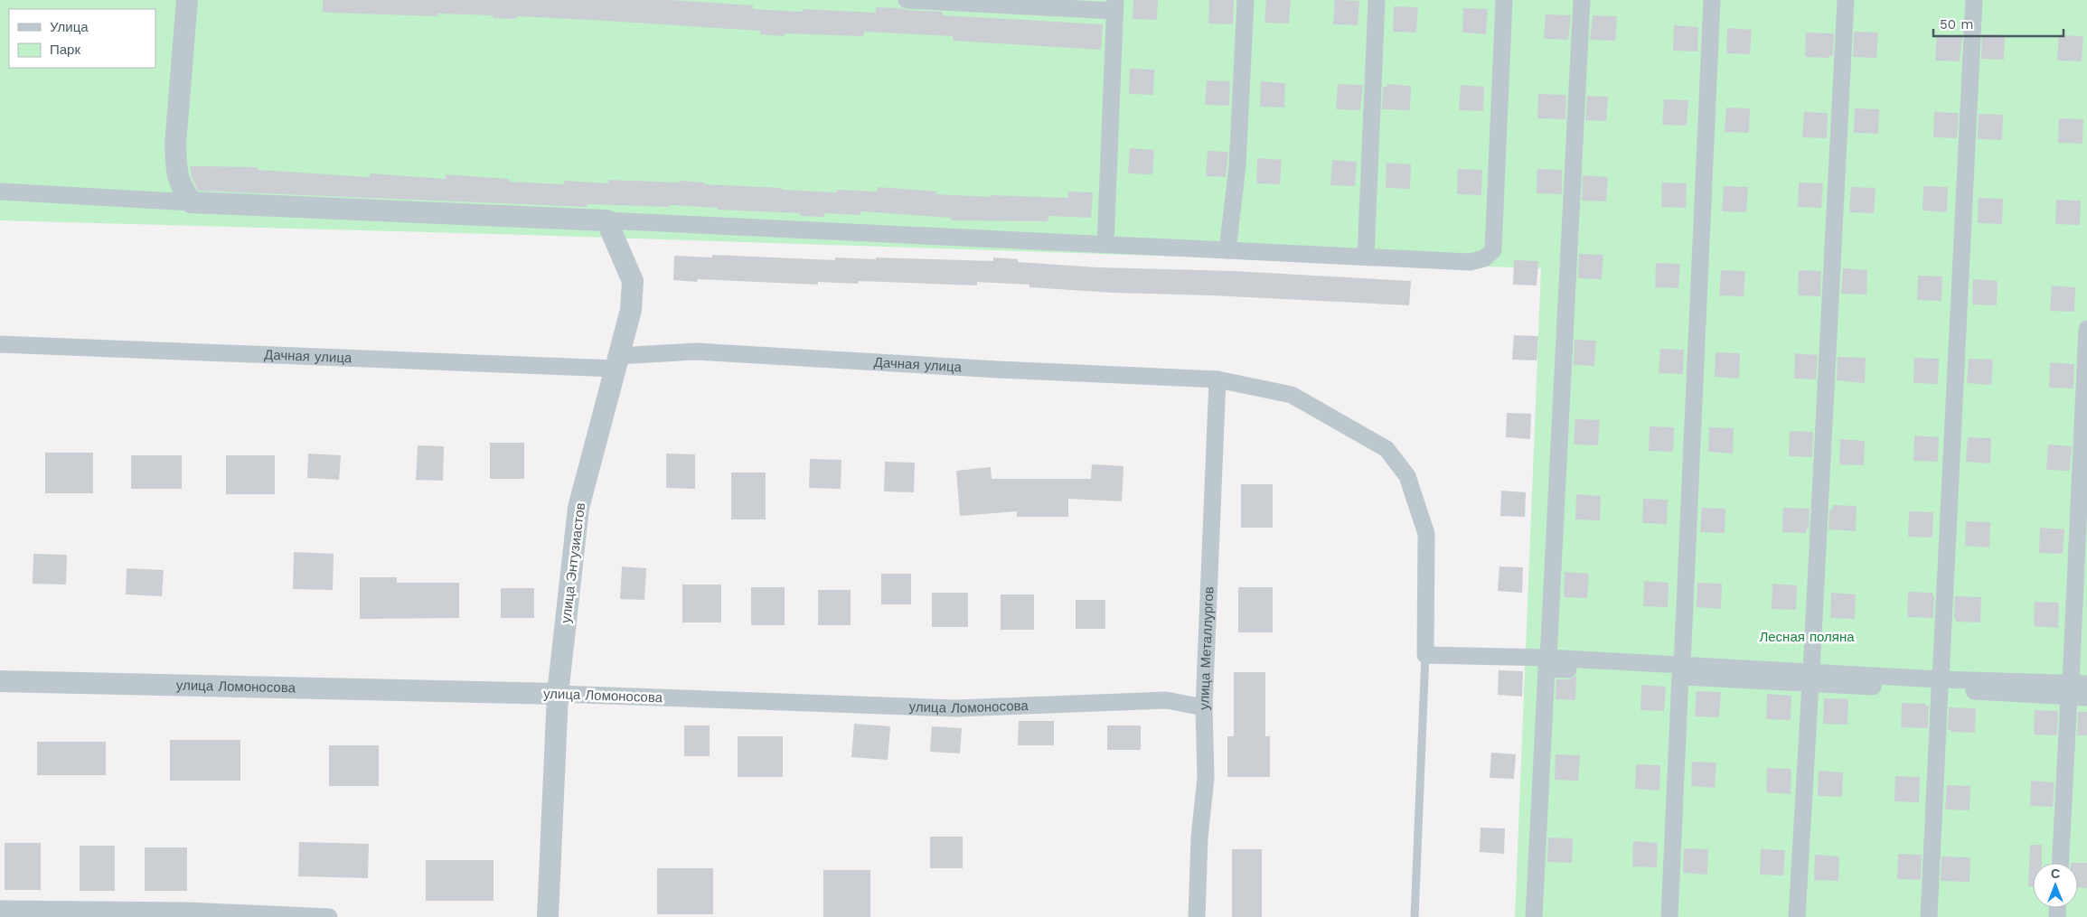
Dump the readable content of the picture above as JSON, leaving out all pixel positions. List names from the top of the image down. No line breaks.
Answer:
{"streets":{"street":["Дачная улица","улица Энтузиастов","улица Металлургов","улица Ломоносова"]},"crossings":[["Дачная улица","улица Энтузиастов"],["Дачная улица","улица Металлургов"],["улица Энтузиастов","улица Ломоносова"],["улица Металлургов","улица Ломоносова"]],"parks":["Лесная поляна"],"legend":["Улица","Парк"],"scale_bar":"50 m","north":"top"}
